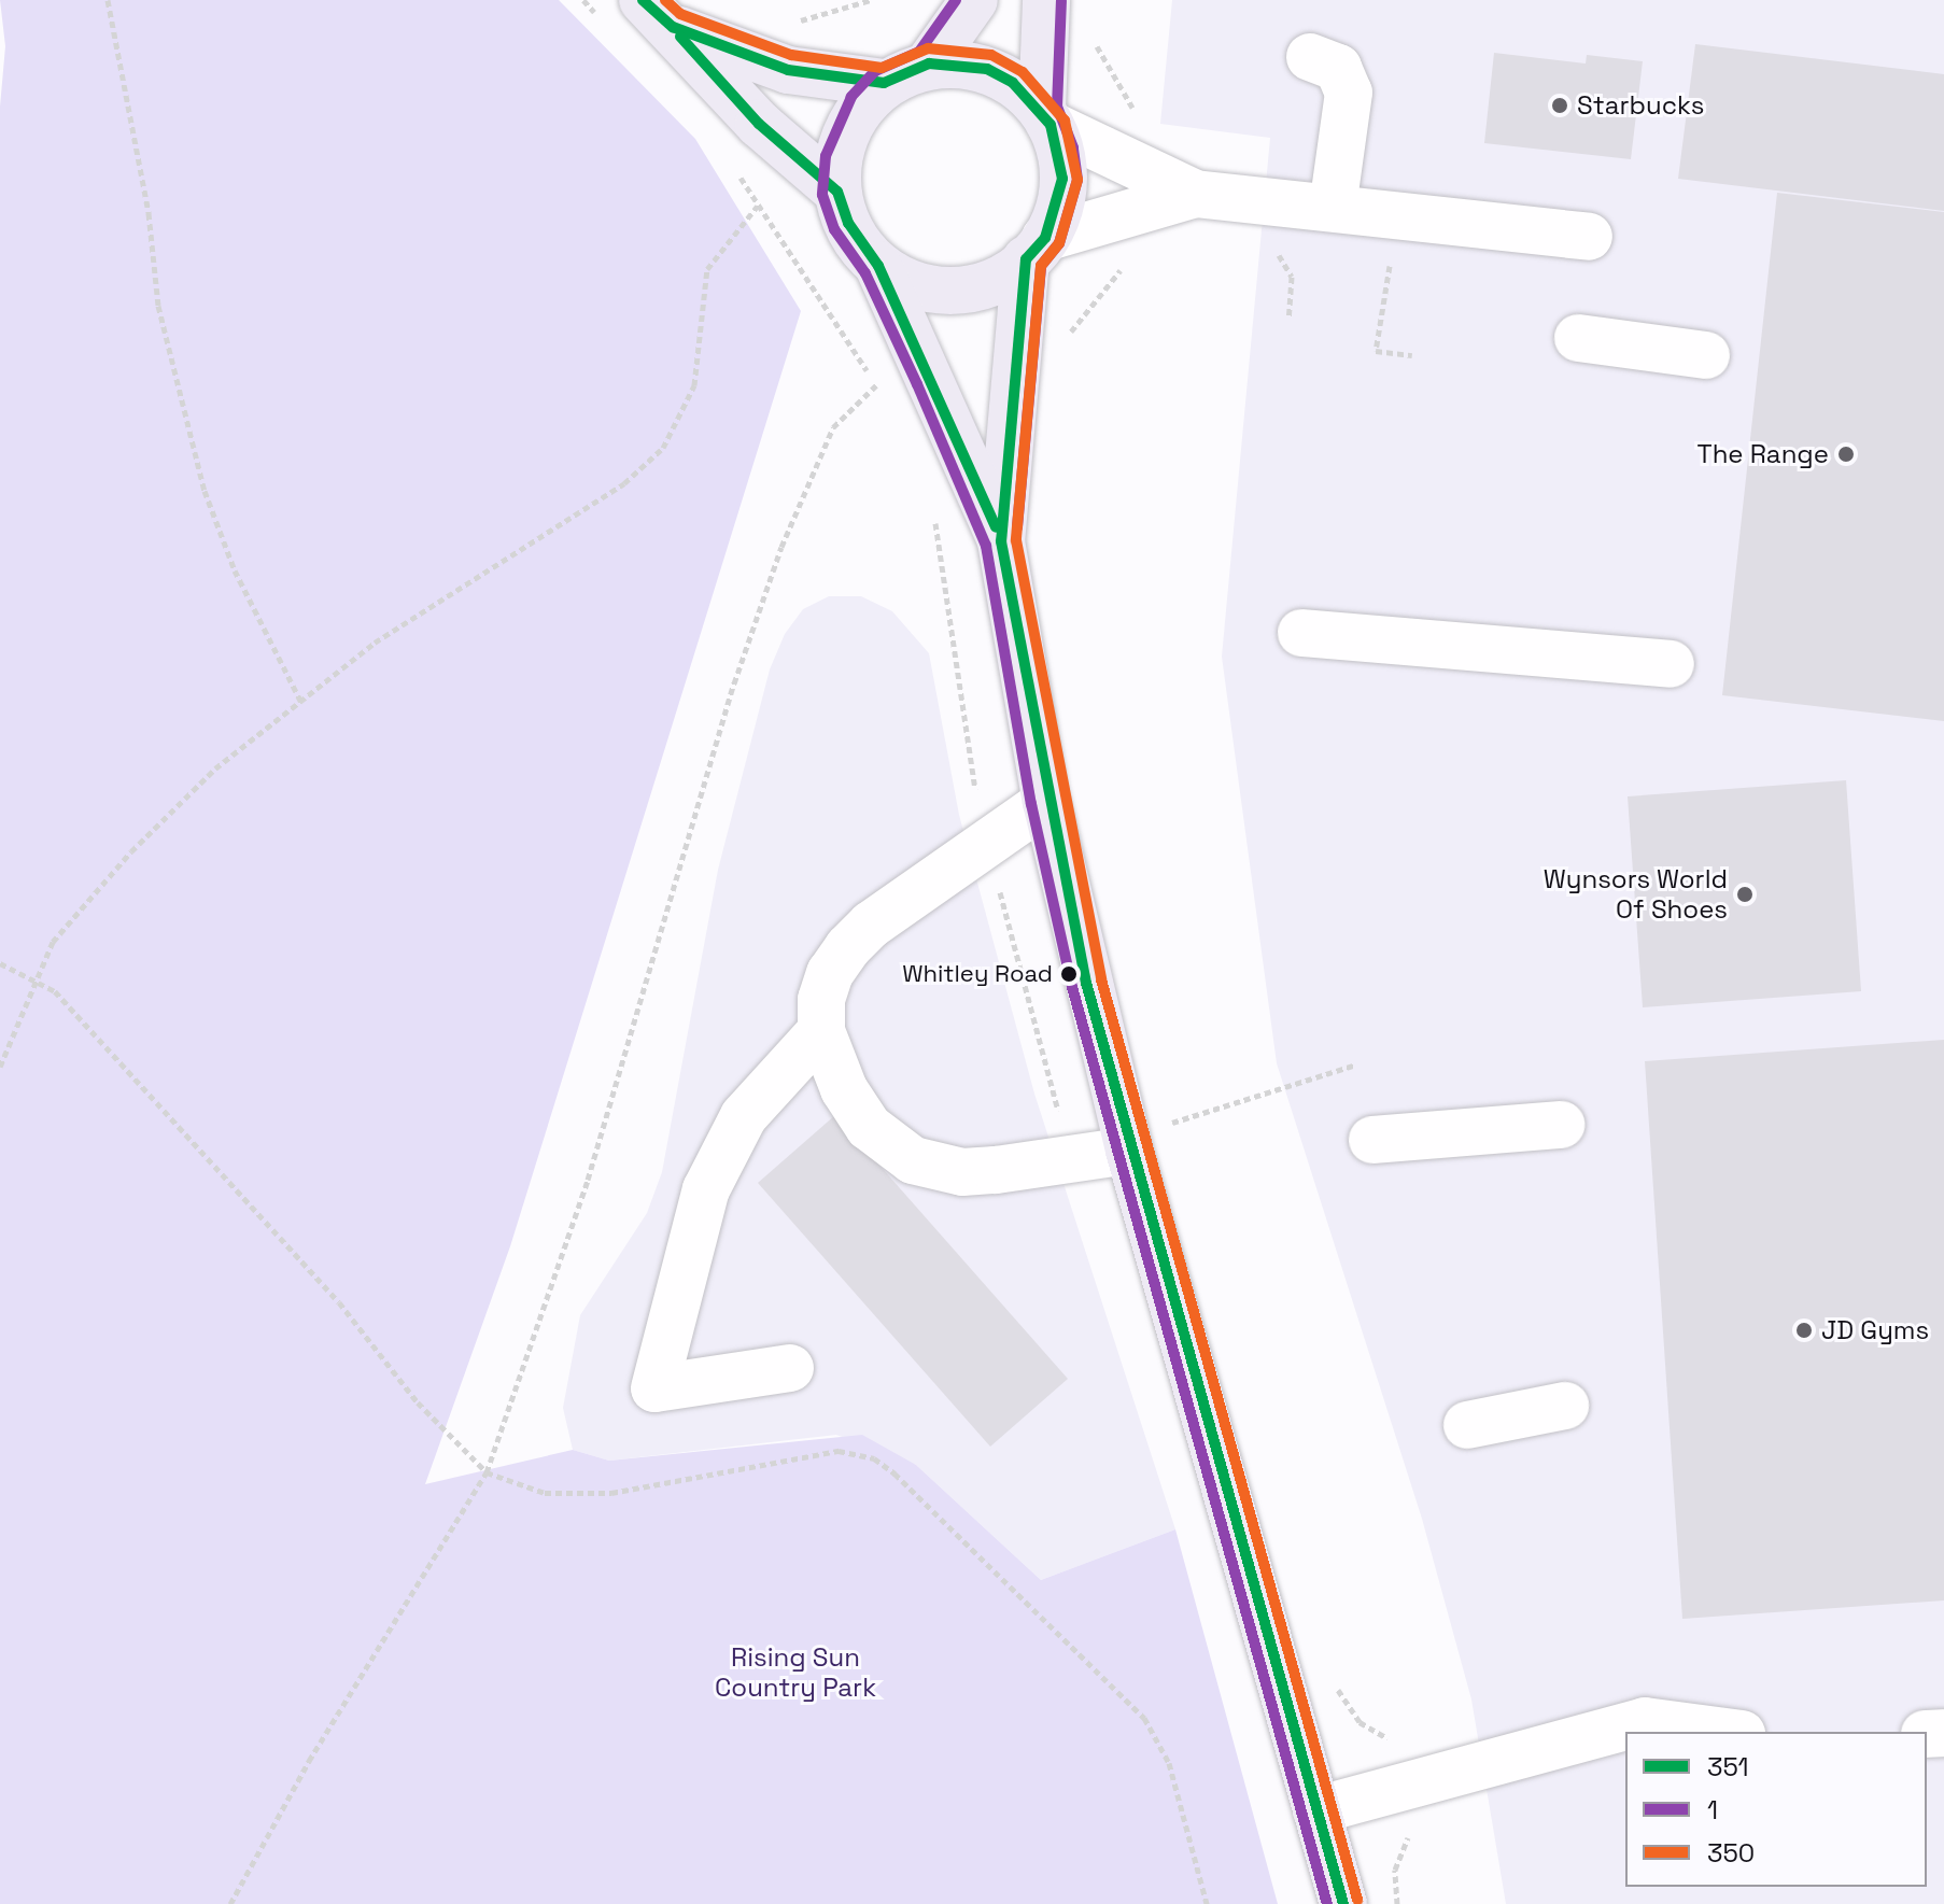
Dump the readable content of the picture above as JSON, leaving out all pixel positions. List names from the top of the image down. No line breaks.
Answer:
{"parks":["Rising Sun Country Park"],"places":["Starbucks","The Range","Wynsors World Of Shoes","Whitley Road","JD Gyms"],"lines":["transit line 351","transit line 1","transit line 350"],"legend":["351","1","350"]}
